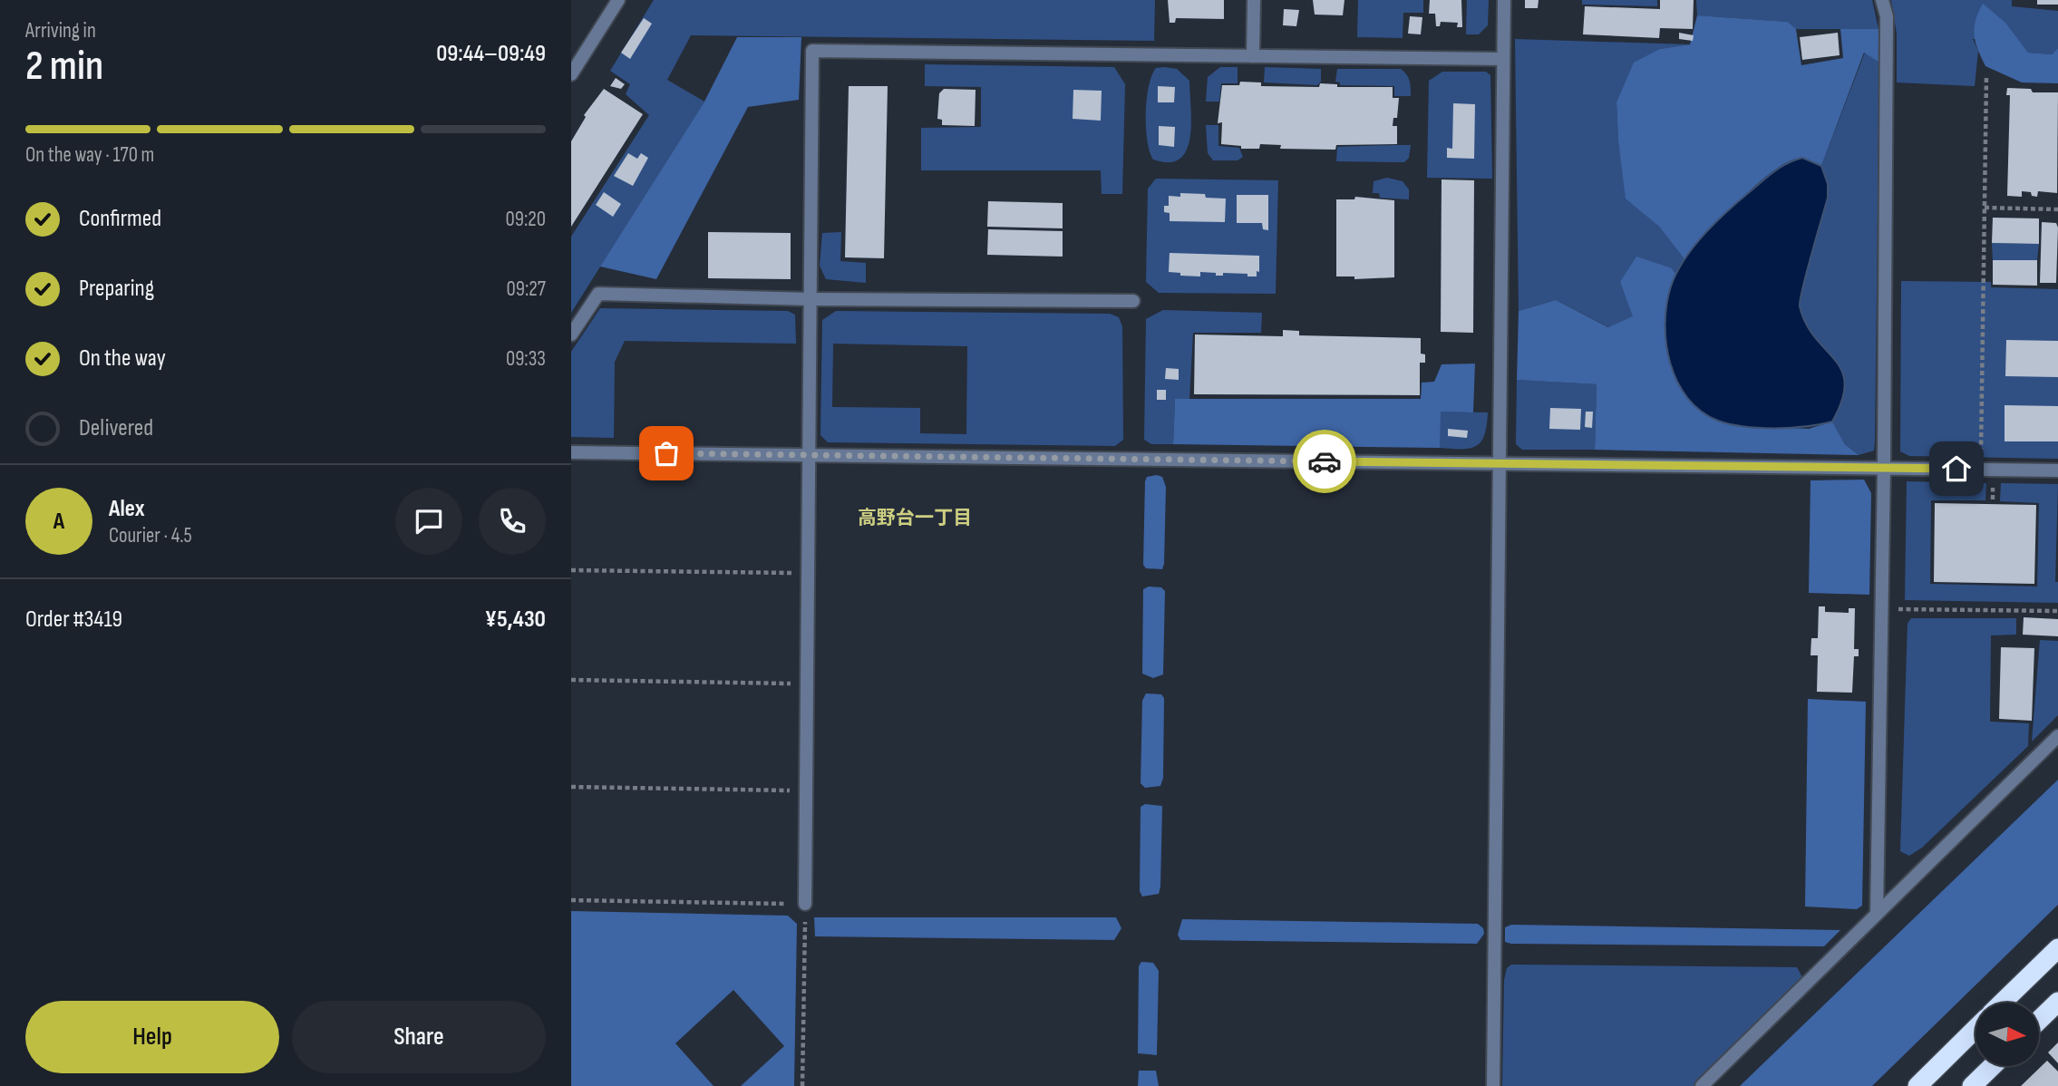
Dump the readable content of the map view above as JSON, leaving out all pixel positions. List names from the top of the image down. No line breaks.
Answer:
{"districts":["高野台一丁目"],"north":"right","page":{"heading":["2 min","Arriving in","09:44–09:49"],"panel":["Alex","Courier · 4.5","Order #3419","¥5,430"],"bar":"On the way · 170 m","list":[["Confirmed","09:20"],["Preparing","09:27"],["On the way","09:33"],"Delivered"],"round":"A","buttons":["Help","Share"]}}
